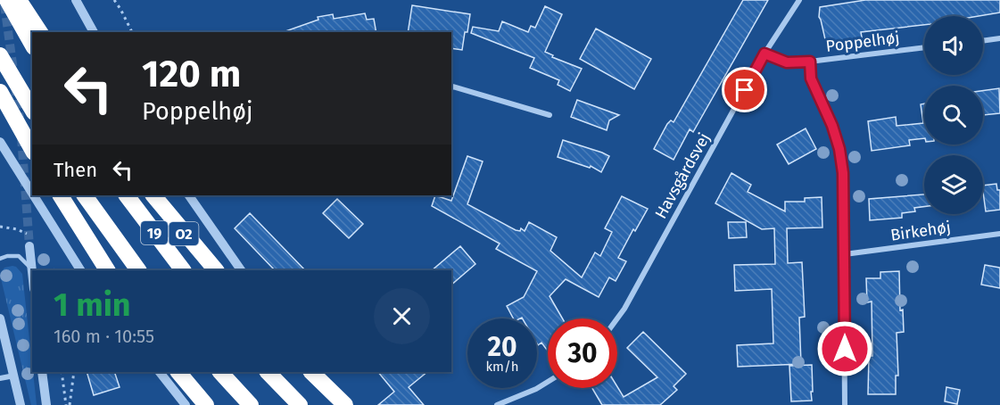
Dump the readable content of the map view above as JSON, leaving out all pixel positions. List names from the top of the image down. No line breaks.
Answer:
{"streets":{"highway":["19","O2"],"street":["Poppelhøj","Havsgårdsvej","Birkehøj"]},"crossings":[["Poppelhøj","Havsgårdsvej"]],"page":{"turn":["120 m","Poppelhøj"],"then":"Then","heading":["1 min","160 m · 10:55"],"speed":"20 km/h","limit":"30"}}
